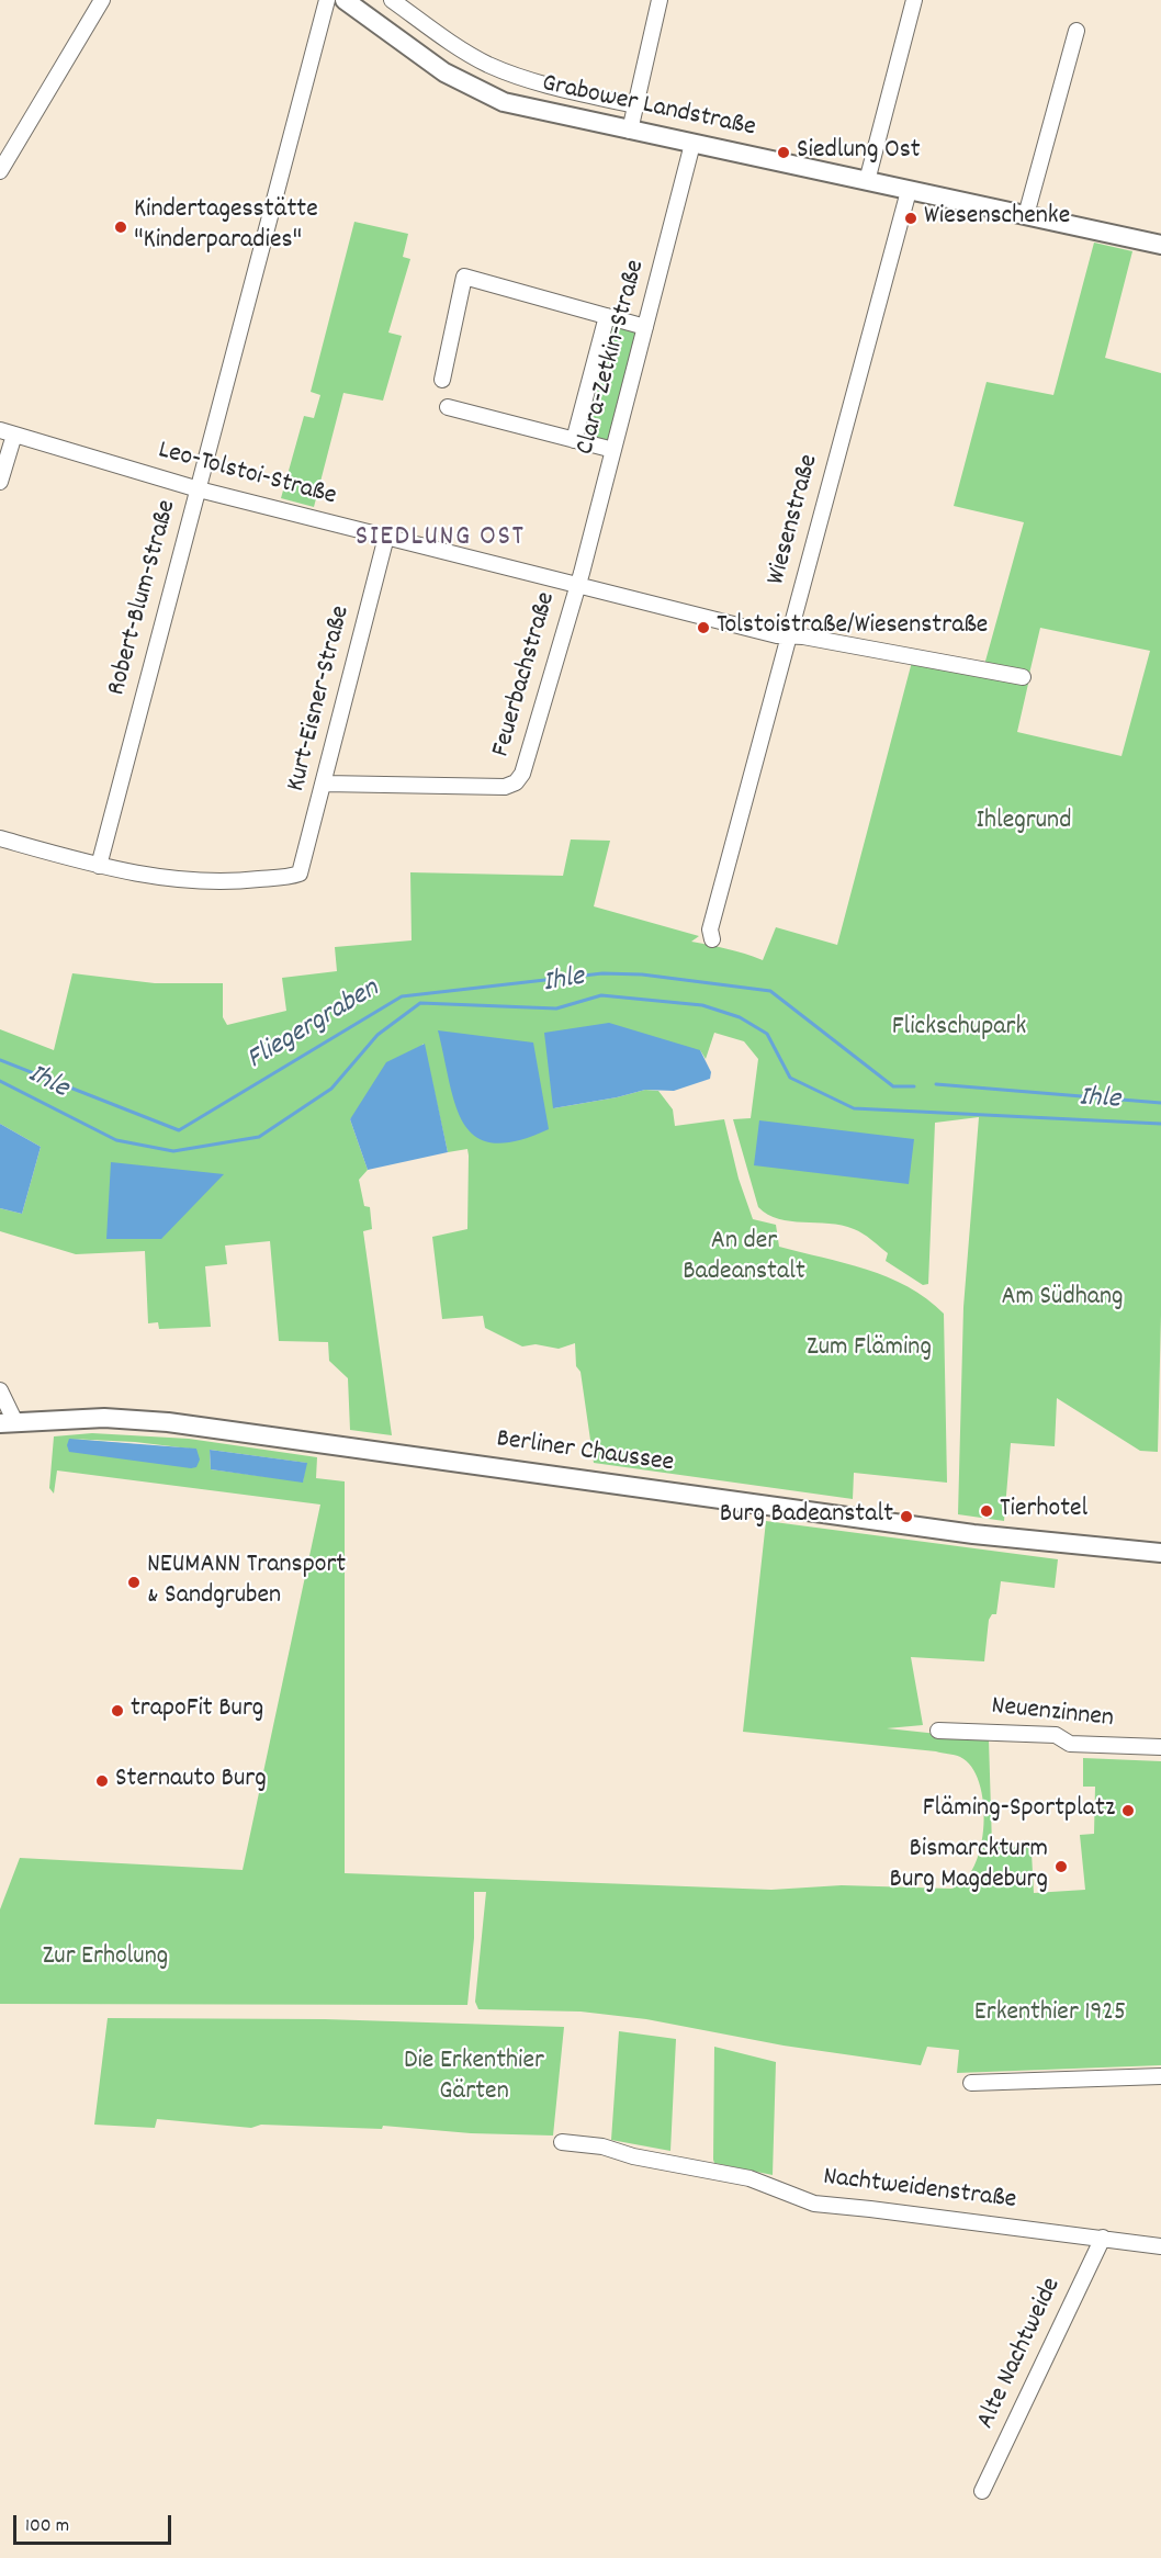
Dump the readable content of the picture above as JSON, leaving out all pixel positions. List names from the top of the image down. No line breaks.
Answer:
{"streets":{"main road":["Grabower Landstraße","Berliner Chaussee"],"street":["Clara-Zetkin-Straße","Leo-Tolstoi-Straße","Wiesenstraße","Robert-Blum-Straße","Feuerbachstraße","Kurt-Eisner-Straße","Neuenzinnen","Nachtweidenstraße","Alte Nachtweide"]},"crossings":[["Grabower Landstraße","Clara-Zetkin-Straße"],["Grabower Landstraße","Wiesenstraße"],["Clara-Zetkin-Straße","Leo-Tolstoi-Straße"],["Clara-Zetkin-Straße","Feuerbachstraße"],["Leo-Tolstoi-Straße","Wiesenstraße"],["Leo-Tolstoi-Straße","Robert-Blum-Straße"],["Leo-Tolstoi-Straße","Feuerbachstraße"],["Leo-Tolstoi-Straße","Kurt-Eisner-Straße"],["Robert-Blum-Straße","Kurt-Eisner-Straße"],["Feuerbachstraße","Kurt-Eisner-Straße"],["Nachtweidenstraße","Alte Nachtweide"]],"districts":["SIEDLUNG OST"],"water":["Ihle","Fliegergraben"],"parks":["Ihlegrund","Flickschupark","An der Badeanstalt","Am Südhang","Zum Fläming","Zur Erholung","Erkenthier 1925","Die Erkenthier Gärten"],"places":["Siedlung Ost","Wiesenschenke","Kindertagesstätte \"Kinderparadies\"","Tolstoistraße/Wiesenstraße","Tierhotel","Burg Badeanstalt","NEUMANN Transport & Sandgruben","trapoFit Burg","Sternauto Burg","Fläming-Sportplatz","Bismarckturm Burg Magdeburg"],"scale_bar":"100 m"}
